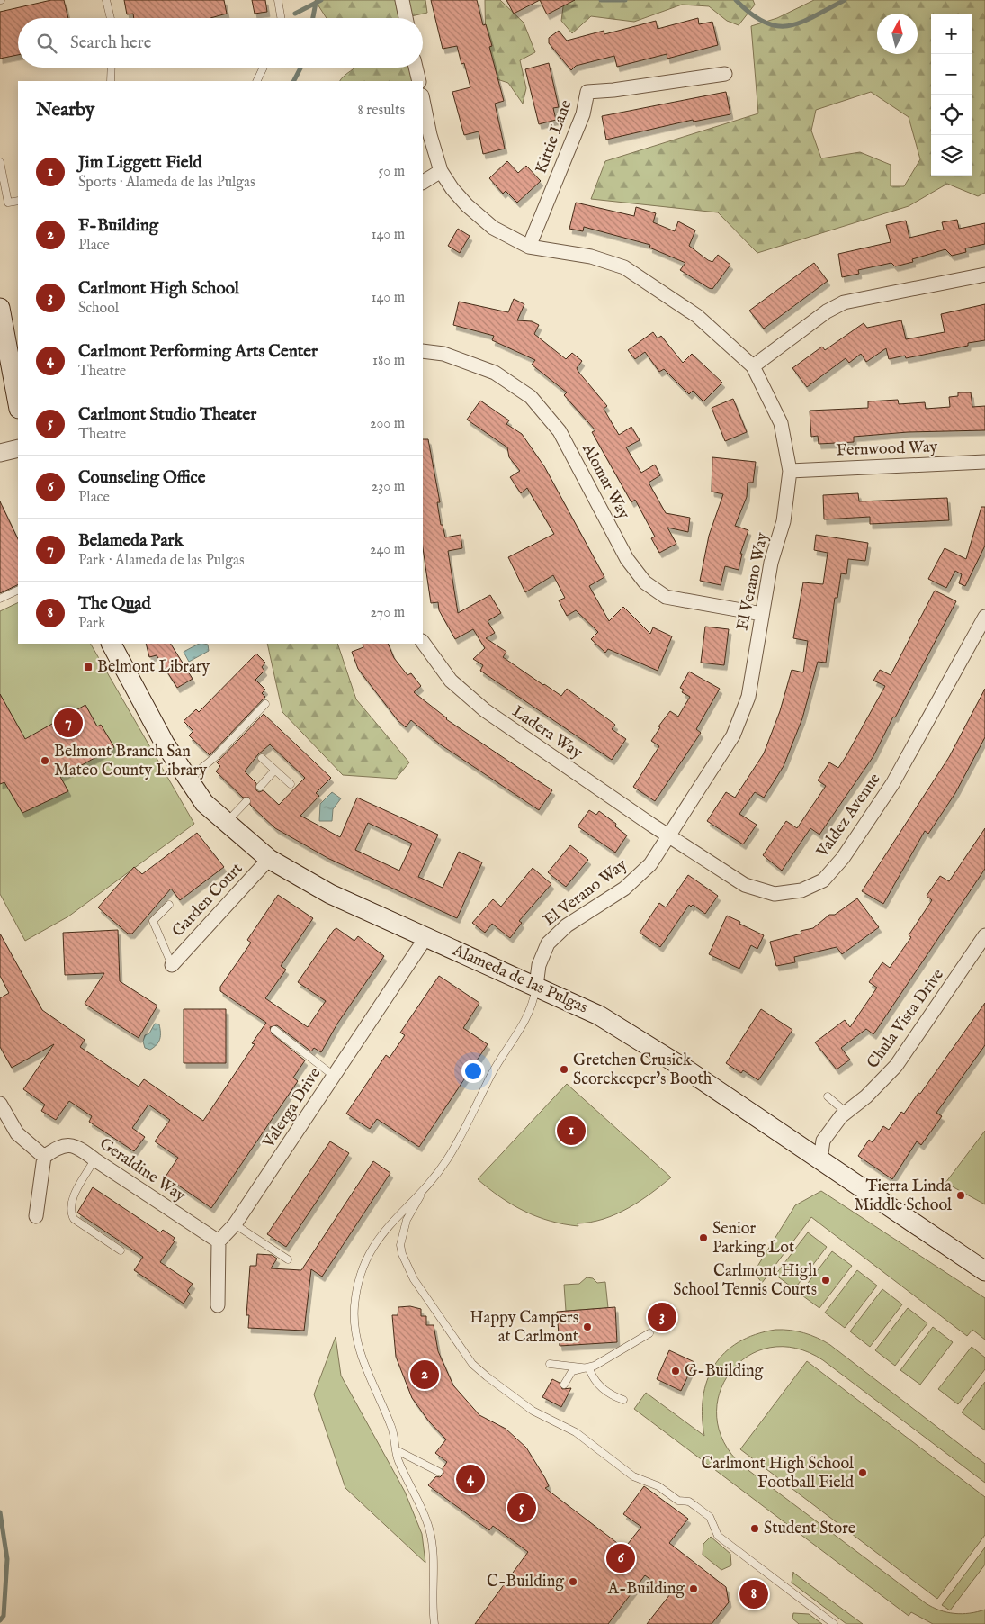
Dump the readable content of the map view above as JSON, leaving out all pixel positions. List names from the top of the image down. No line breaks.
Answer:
{"streets":{"main road":["Alameda de las Pulgas"],"street":["Kittie Lane","Fernwood Way","Alomar Way","El Verano Way","Ladera Way","Valdez Avenue","Garden Court","Chula Vista Drive","Valerga Drive","Geraldine Way"]},"crossings":[["Fernwood Way","El Verano Way"],["Alomar Way","El Verano Way"],["El Verano Way","Ladera Way"],["El Verano Way","Valdez Avenue"],["El Verano Way","Alameda de las Pulgas"],["Ladera Way","Valdez Avenue"],["Garden Court","Alameda de las Pulgas"],["Alameda de las Pulgas","Chula Vista Drive"],["Alameda de las Pulgas","Valerga Drive"],["Valerga Drive","Geraldine Way"]],"places":{"transit":["Belmont Library"],"other":["Belmont Branch San Mateo County Library","Gretchen Crusick Scorekeeper's Booth","Tierra Linda Middle School","Senior Parking Lot","Carlmont High School Tennis Courts","Happy Campers at Carlmont","G-Building","Carlmont High School Football Field","Student Store","C-Building","A-Building"]},"north":"top","page":{"map_buttons":["+","−"],"search":"Search here","heading":["Nearby","8 results"],"list":[{"mark":"1","name":"Jim Liggett Field","note":"Sports · Alameda de las Pulgas","value":"50 m"},{"mark":"2","name":"F-Building","note":"Place","value":"140 m"},{"mark":"3","name":"Carlmont High School","note":"School","value":"140 m"},{"mark":"4","name":"Carlmont Performing Arts Center","note":"Theatre","value":"180 m"},{"mark":"5","name":"Carlmont Studio Theater","note":"Theatre","value":"200 m"},{"mark":"6","name":"Counseling Office","note":"Place","value":"230 m"},{"mark":"7","name":"Belameda Park","note":"Park · Alameda de las Pulgas","value":"240 m"},{"mark":"8","name":"The Quad","note":"Park","value":"270 m"}],"pins":["7","1","3","2","4","5","6","8"]}}
